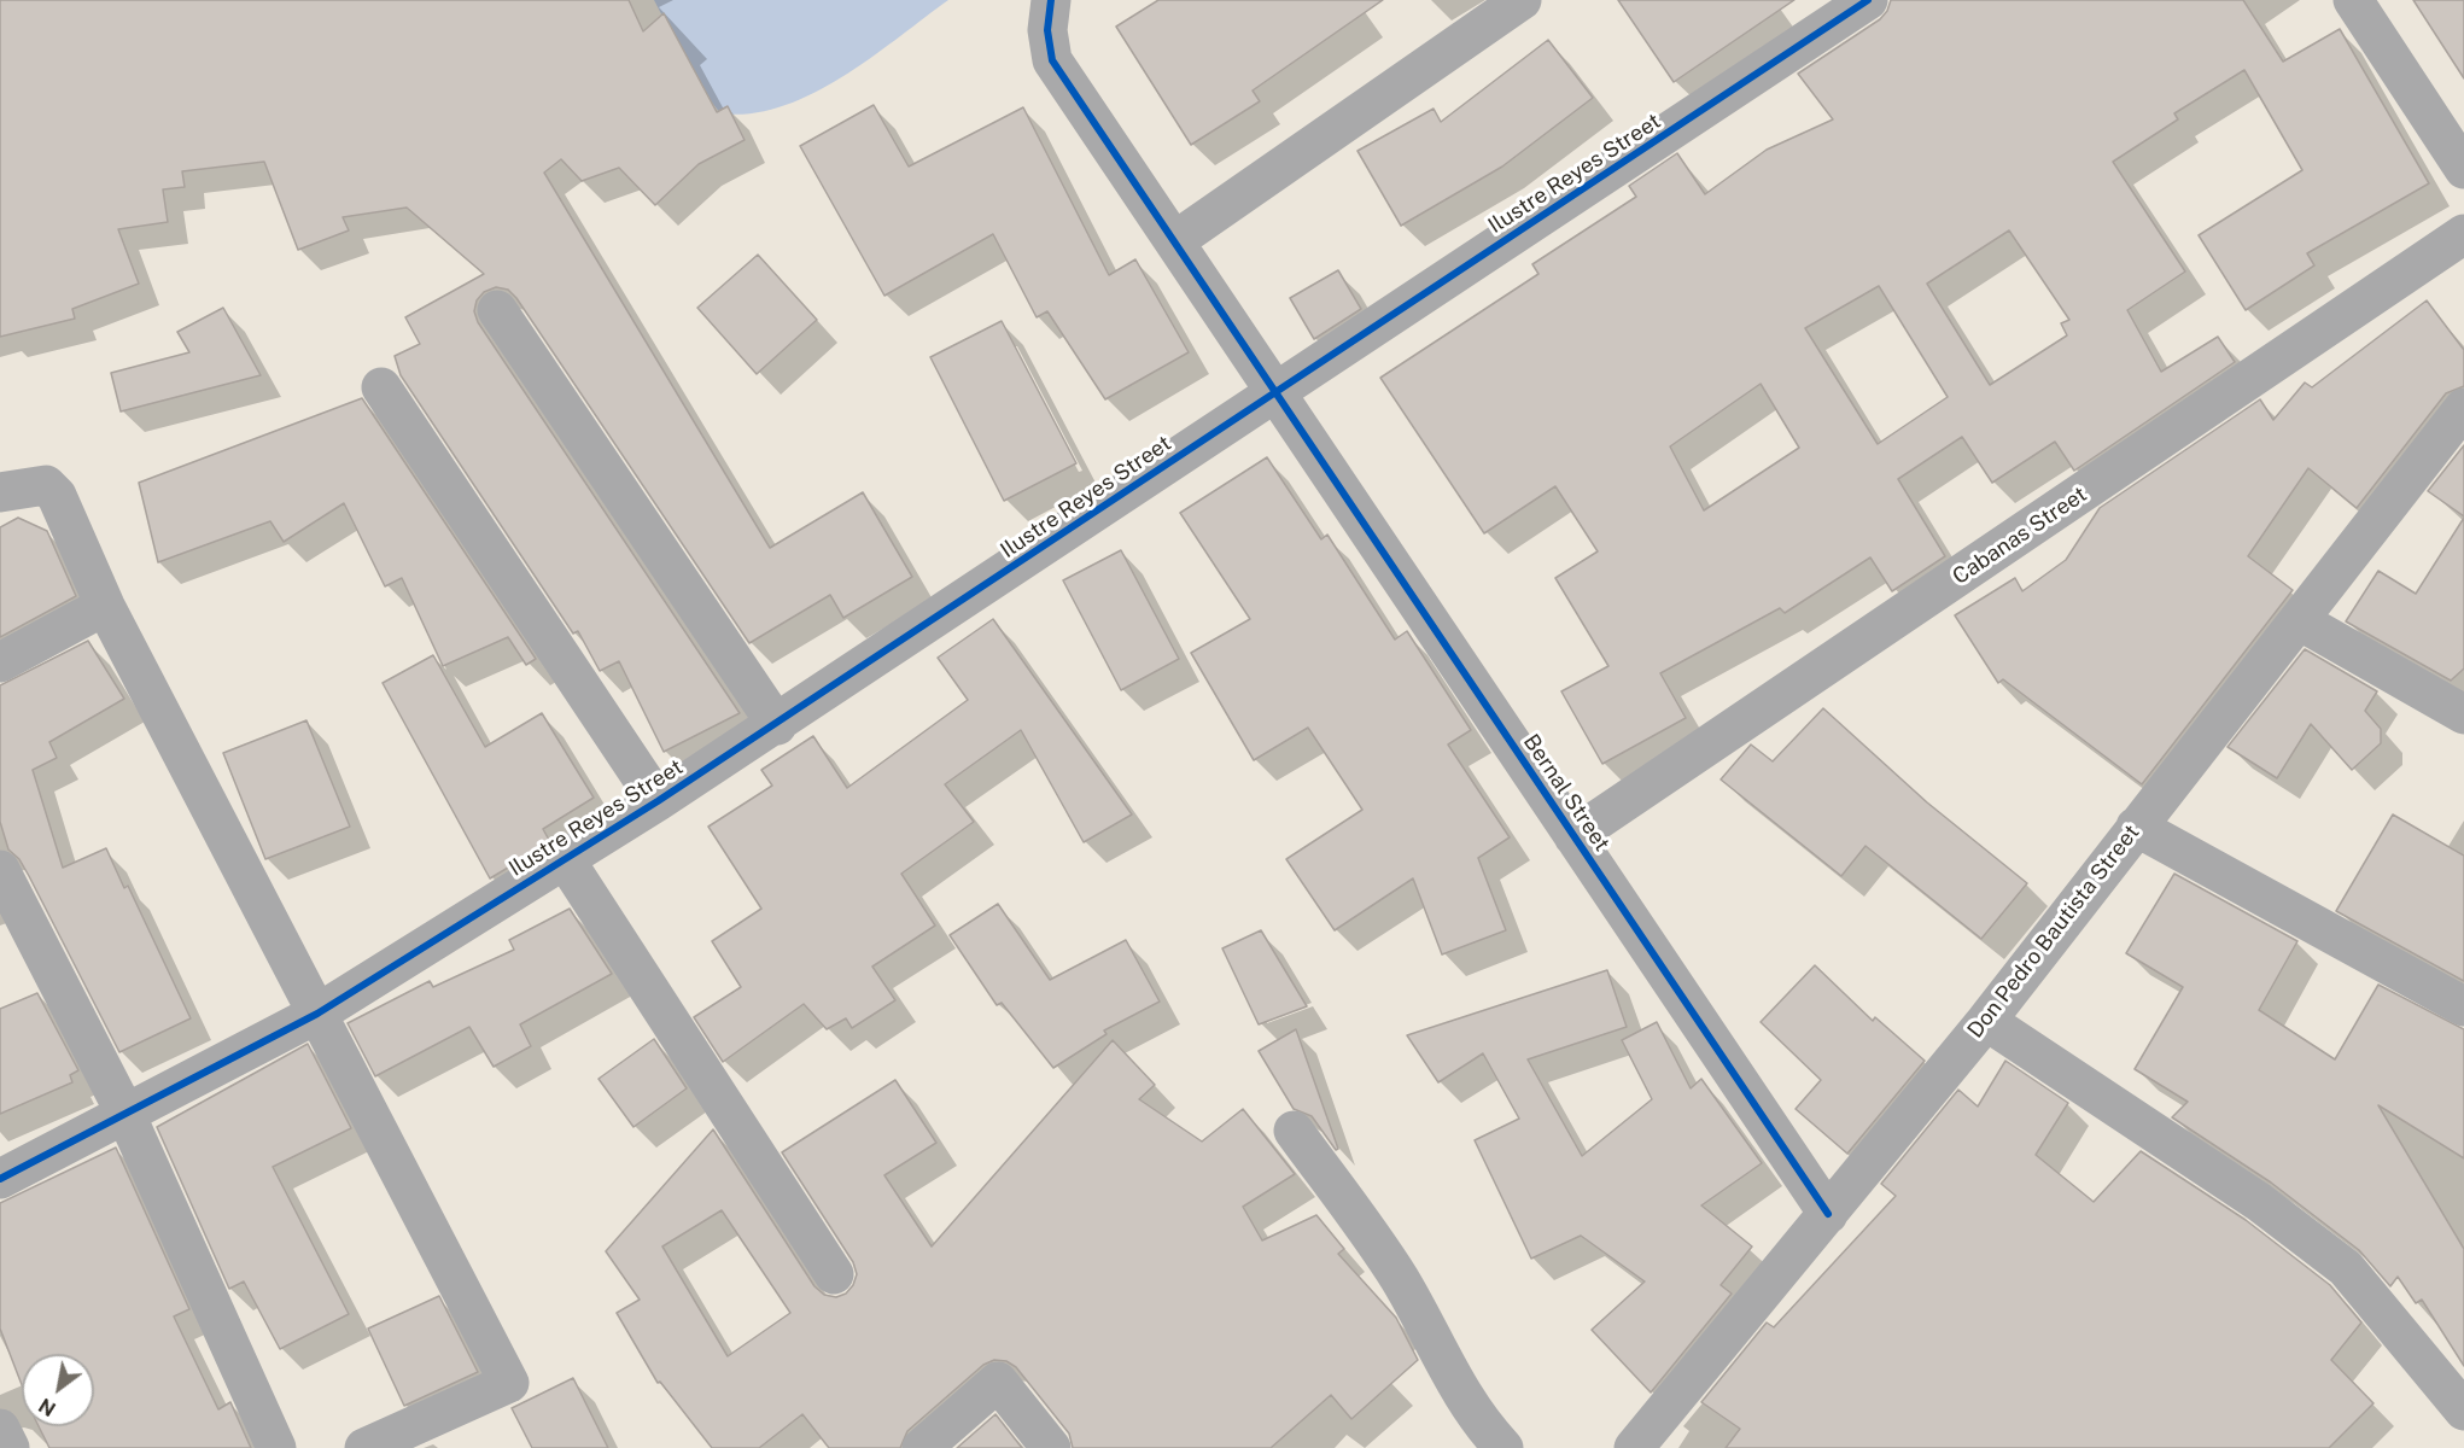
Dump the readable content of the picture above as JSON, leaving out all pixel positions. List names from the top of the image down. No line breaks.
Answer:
{"streets":{"street":["Ilustre Reyes Street","Cabanas Street","Bernal Street","Don Pedro Bautista Street"]},"crossings":[["Ilustre Reyes Street","Bernal Street"],["Cabanas Street","Bernal Street"],["Bernal Street","Don Pedro Bautista Street"]],"north":"bottom left"}
